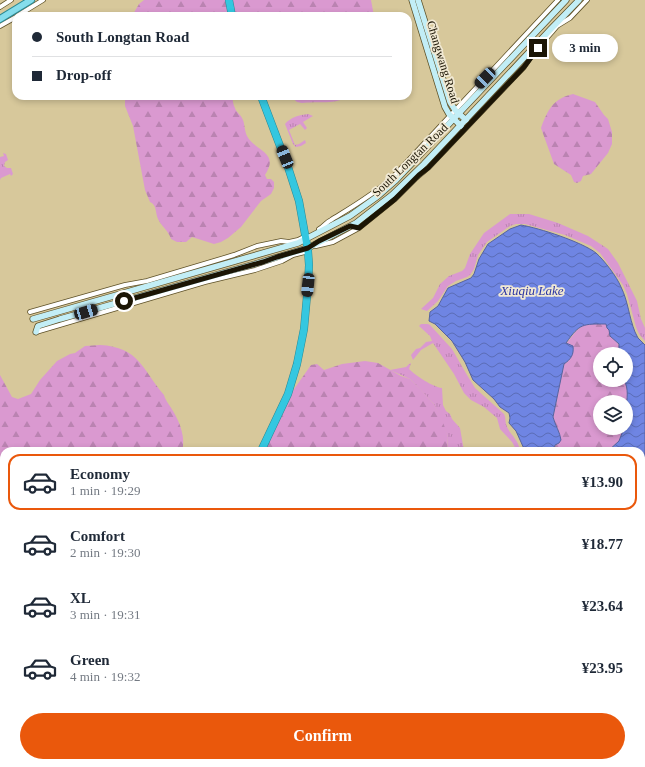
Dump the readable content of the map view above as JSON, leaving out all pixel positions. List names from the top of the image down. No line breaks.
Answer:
{"streets":{"main road":["Changwang Road","South Longtan Road"]},"crossings":[["Changwang Road","South Longtan Road"]],"water":["Xiuqiu Lake"],"page":{"banner":["South Longtan Road","Drop-off"],"bubble":"3 min","list":[{"name":"Economy","note":"1 min · 19:29","value":"¥13.90"},{"name":"Comfort","note":"2 min · 19:30","value":"¥18.77"},{"name":"XL","note":"3 min · 19:31","value":"¥23.64"},{"name":"Green","note":"4 min · 19:32","value":"¥23.95"}],"buttons":"Confirm"}}
